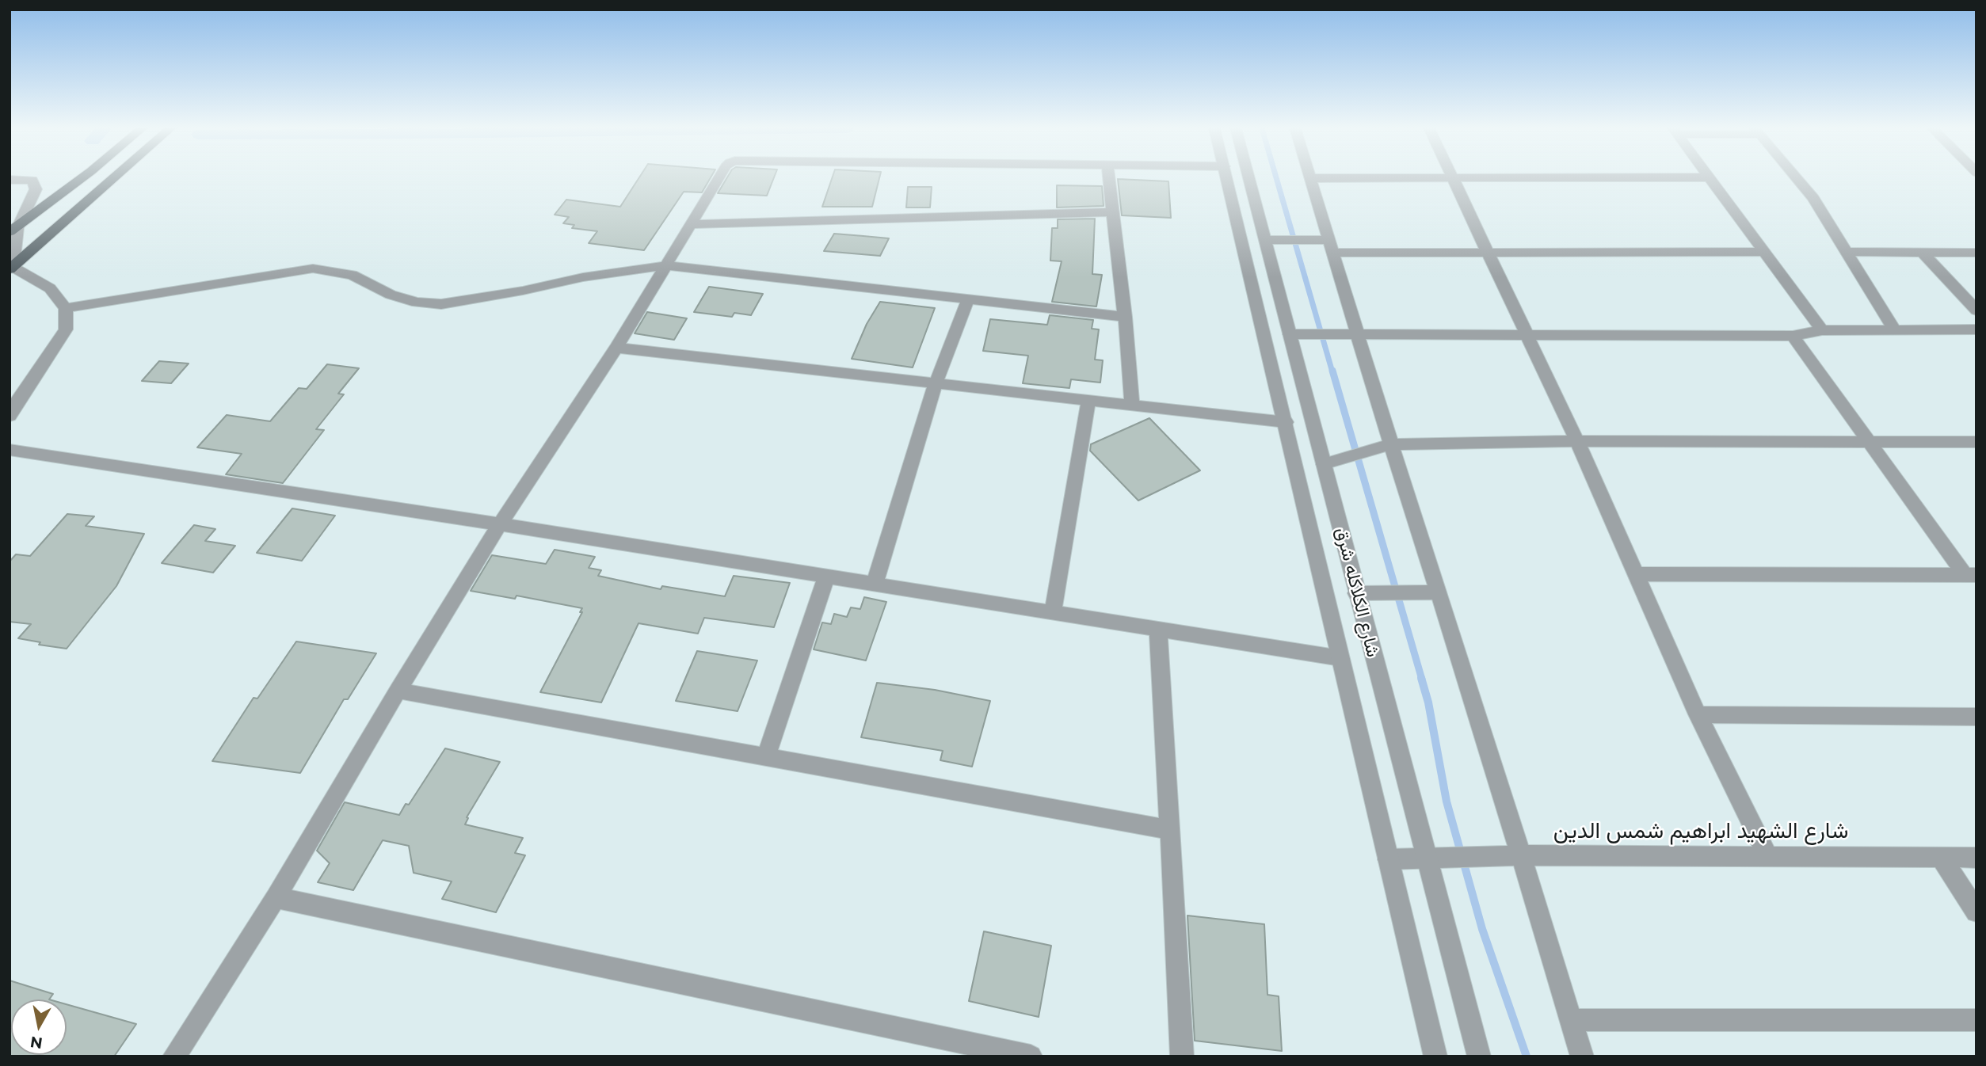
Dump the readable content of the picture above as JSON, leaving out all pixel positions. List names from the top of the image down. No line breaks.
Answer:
{"streets":{"street":["شارع الكلاكله شرق","شارع الشهيد ابراهيم شمس الدين"]},"crossings":[["شارع الكلاكله شرق","شارع الشهيد ابراهيم شمس الدين"]],"north":"bottom"}
